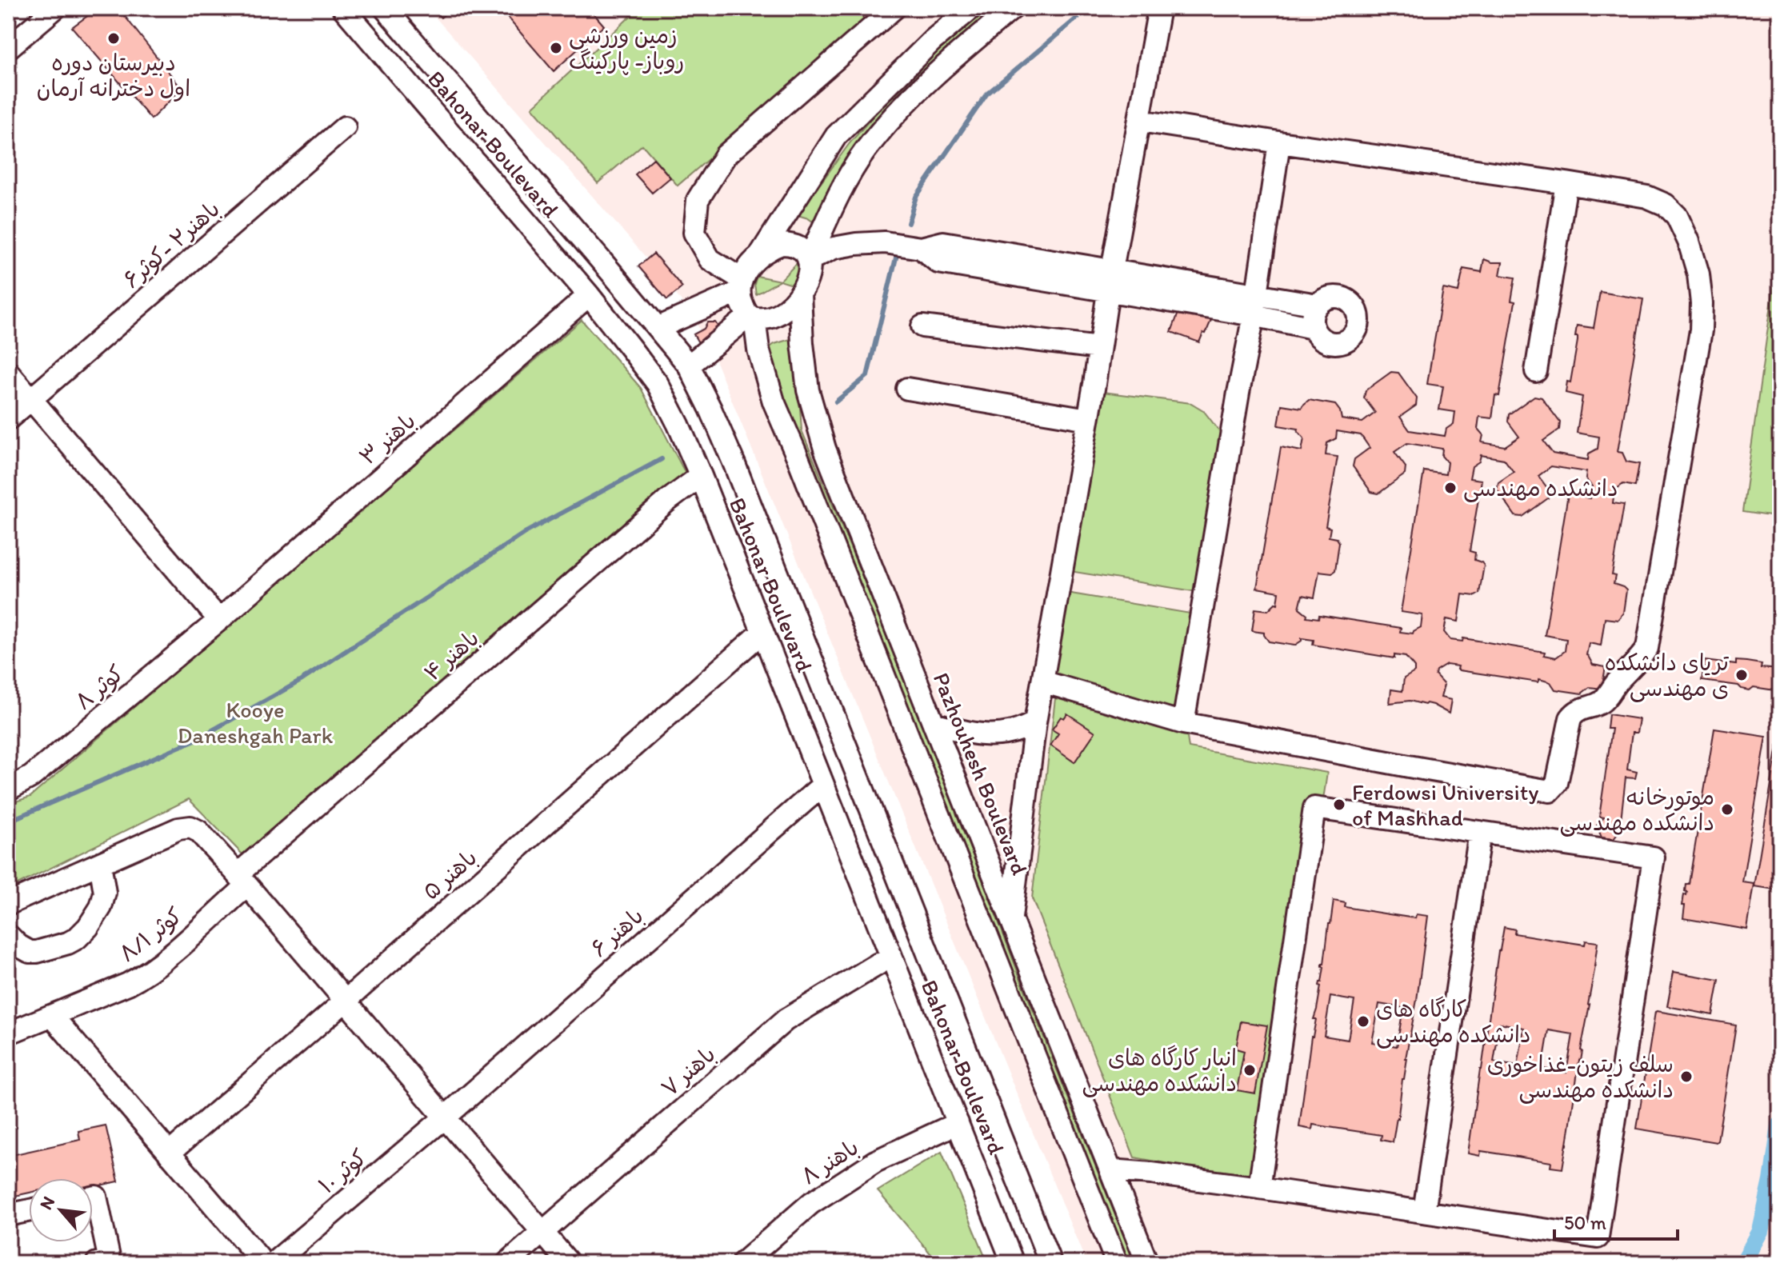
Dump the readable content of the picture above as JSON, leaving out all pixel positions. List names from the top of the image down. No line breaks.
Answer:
{"streets":{"street":["Bahonar Boulevard","باهنر۲ -کوثر۶","باهنر ۳","باهنر ۴","کوثر ۸","Pazhouhesh Boulevard","باهنر ۵","باهنر ۶","کوثر ۸/۱","باهنر ۷","باهنر ۸","کوثر ۱۰"]},"crossings":[["Bahonar Boulevard","باهنر ۳"],["Bahonar Boulevard","باهنر ۴"],["Bahonar Boulevard","باهنر ۵"],["Bahonar Boulevard","باهنر ۶"],["Bahonar Boulevard","باهنر ۸"],["باهنر ۳","کوثر ۸"],["باهنر ۴","کوثر ۸/۱"],["باهنر ۶","کوثر ۱۰"]],"parks":["Kooye Daneshgah Park"],"places":["دبیرستان دوره اول دخترانه آرمان","زمین ورزشی روباز- پارکینگ","دانشکده مهندسی","تریای دانشکده ی مهندسی","Ferdowsi University of Mashhad","موتورخانه دانشکده مهندسی","کارگاه های دانشکده مهندسی","انبار کارگاه های دانشکده مهندسی","سلف زیتون-غذاخوری دانشکده مهندسی"],"scale_bar":"50 m","north":"top left"}
